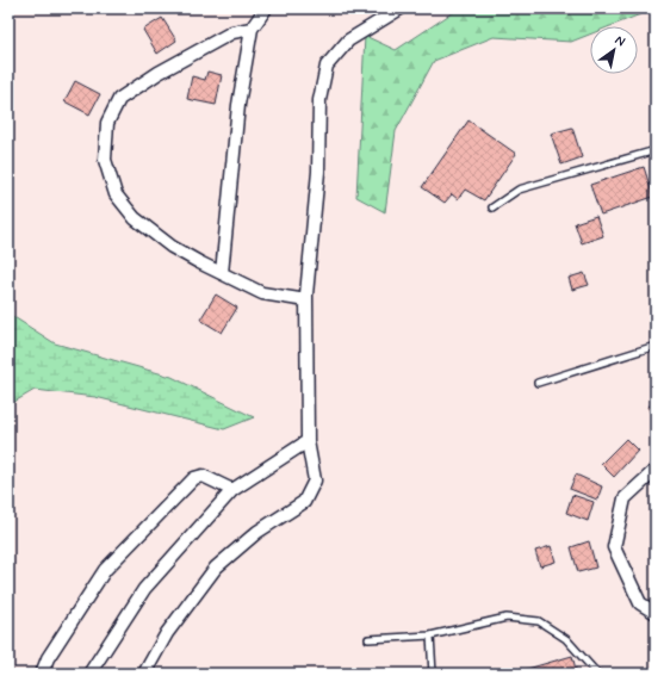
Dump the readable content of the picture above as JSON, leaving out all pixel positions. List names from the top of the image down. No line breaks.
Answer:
{"north":"top right"}
